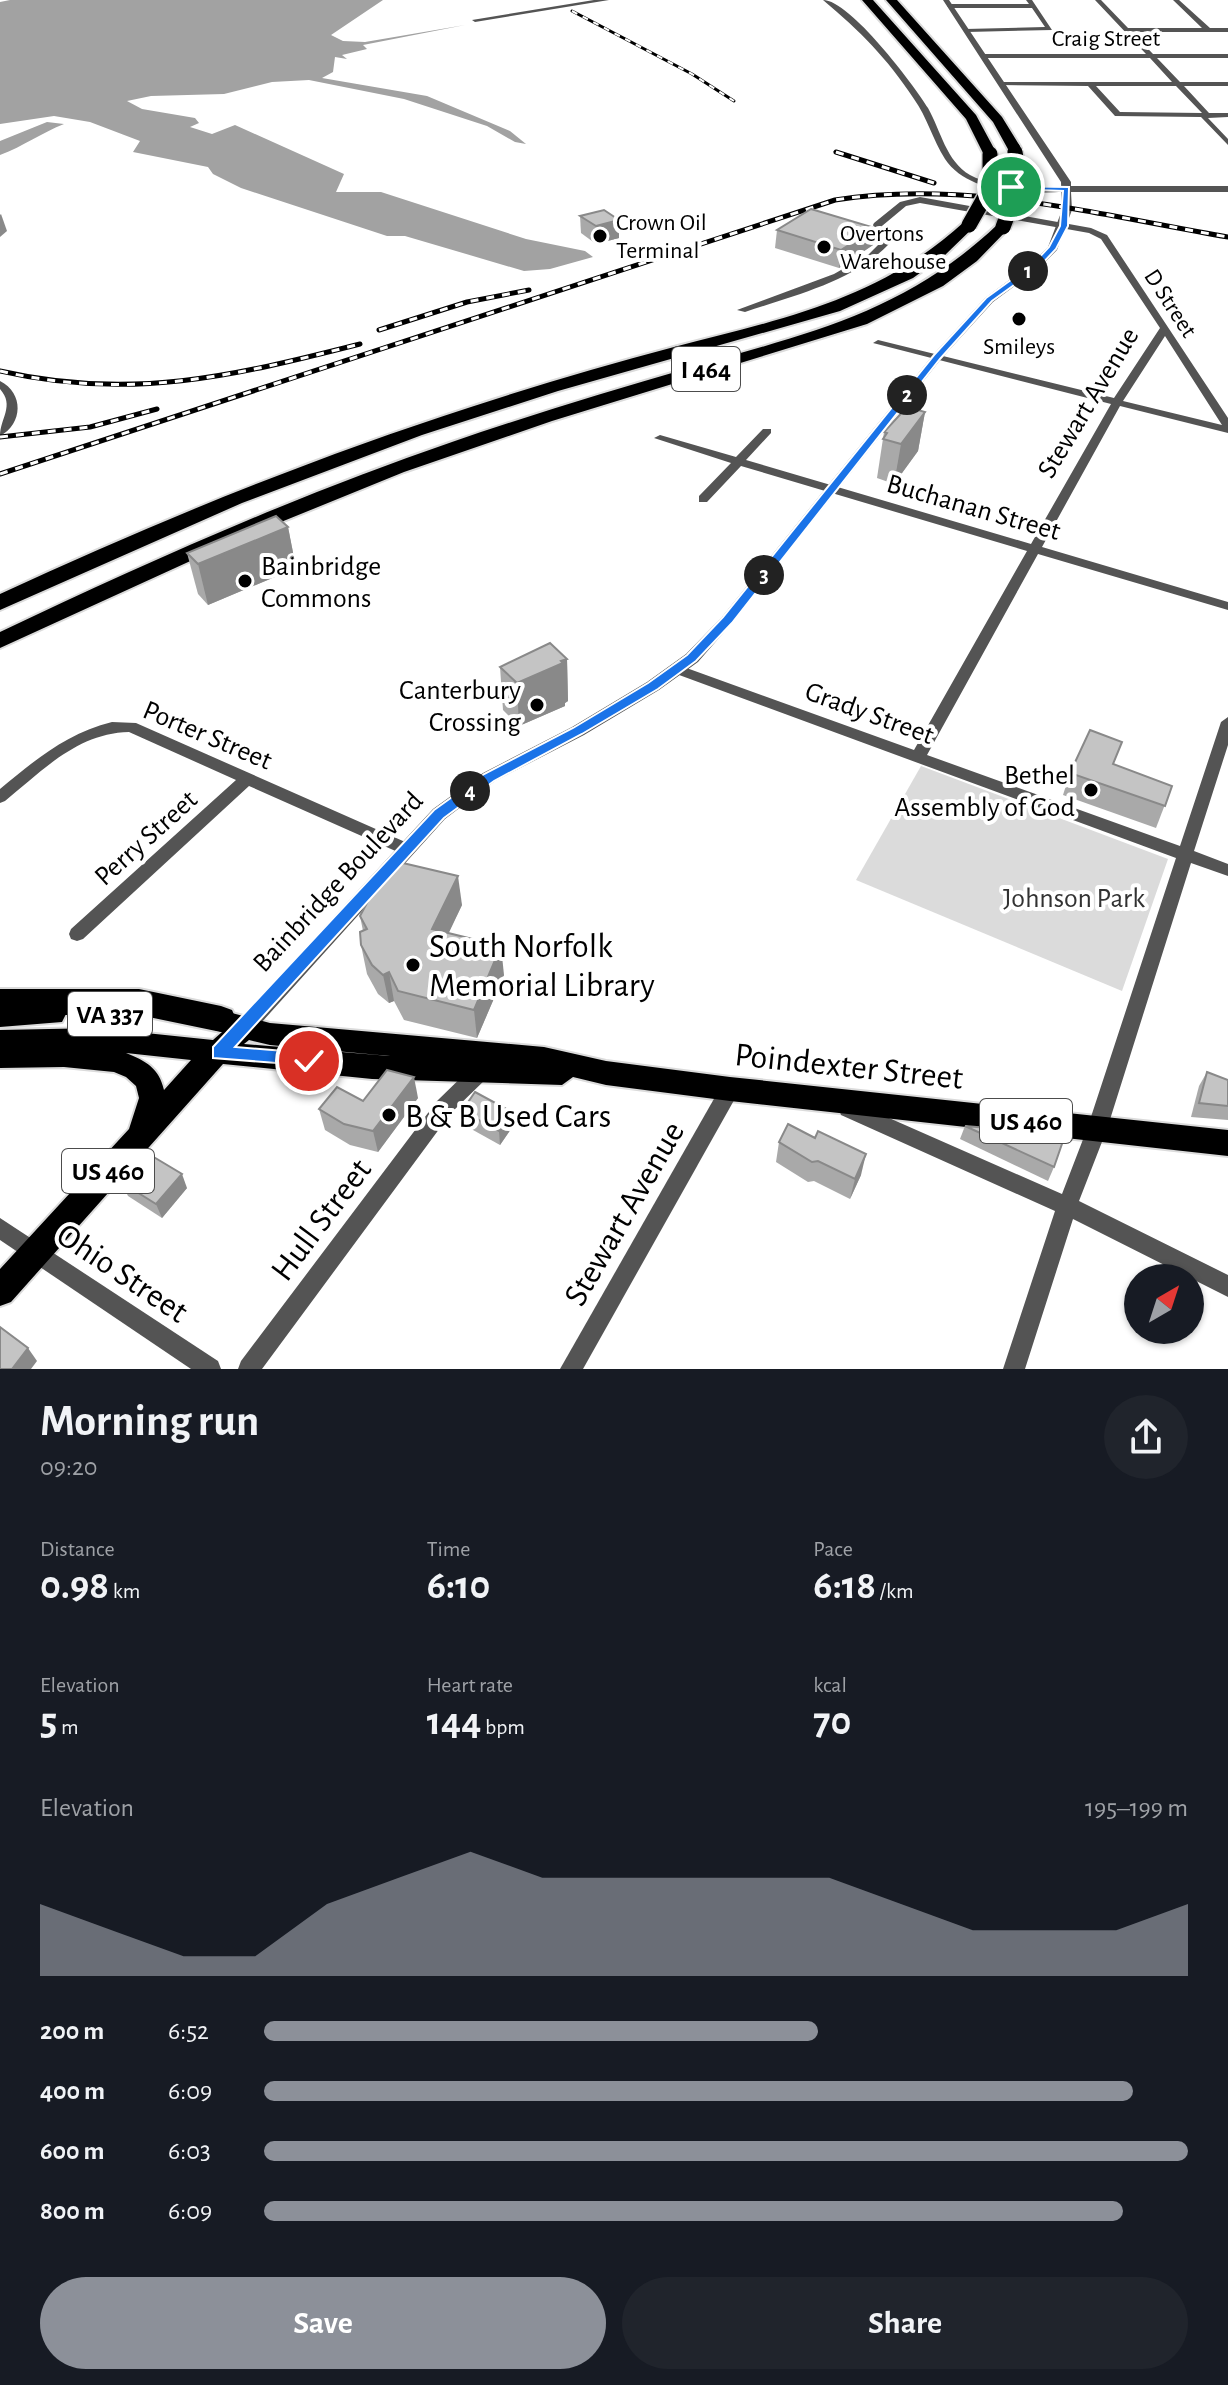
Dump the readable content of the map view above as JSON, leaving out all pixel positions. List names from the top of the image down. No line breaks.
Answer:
{"streets":{"highway":["I 464"],"main road":["Bainbridge Boulevard","VA 337","Poindexter Street","US 460"],"street":["Craig Street","D Street","Stewart Avenue","Buchanan Street","Grady Street","Porter Street","Perry Street","Hull Street","Ohio Street"]},"crossings":[["D Street","Stewart Avenue"],["D Street","Bainbridge Boulevard"],["Stewart Avenue","Buchanan Street"],["Stewart Avenue","Grady Street"],["Stewart Avenue","Poindexter Street"],["Buchanan Street","Bainbridge Boulevard"],["Grady Street","Bainbridge Boulevard"],["Porter Street","Perry Street"],["Porter Street","Bainbridge Boulevard"],["Bainbridge Boulevard","Poindexter Street"],["Bainbridge Boulevard","Ohio Street"],["Poindexter Street","Hull Street"]],"parks":["Johnson Park"],"places":["Crown Oil Terminal","Overtons Warehouse","Smileys","Bainbridge Commons","Canterbury Crossing","Bethel Assembly of God","South Norfolk Memorial Library","B & B Used Cars"],"north":"top right","page":{"pins":["1","2","3","4"],"heading":["Morning run","09:20"],"stats":[["Distance","0.98 km"],["Time","6:10"],["Pace","6:18 /km"],["Elevation","5 m"],["Heart rate","144 bpm"],["kcal","70"]],"chart":["Elevation","195–199 m"],"list":[{"name":"200 m","note":"6:52"},{"name":"400 m","note":"6:09"},{"name":"600 m","note":"6:03"},{"name":"800 m","note":"6:09"}],"buttons":["Save","Share"]}}
